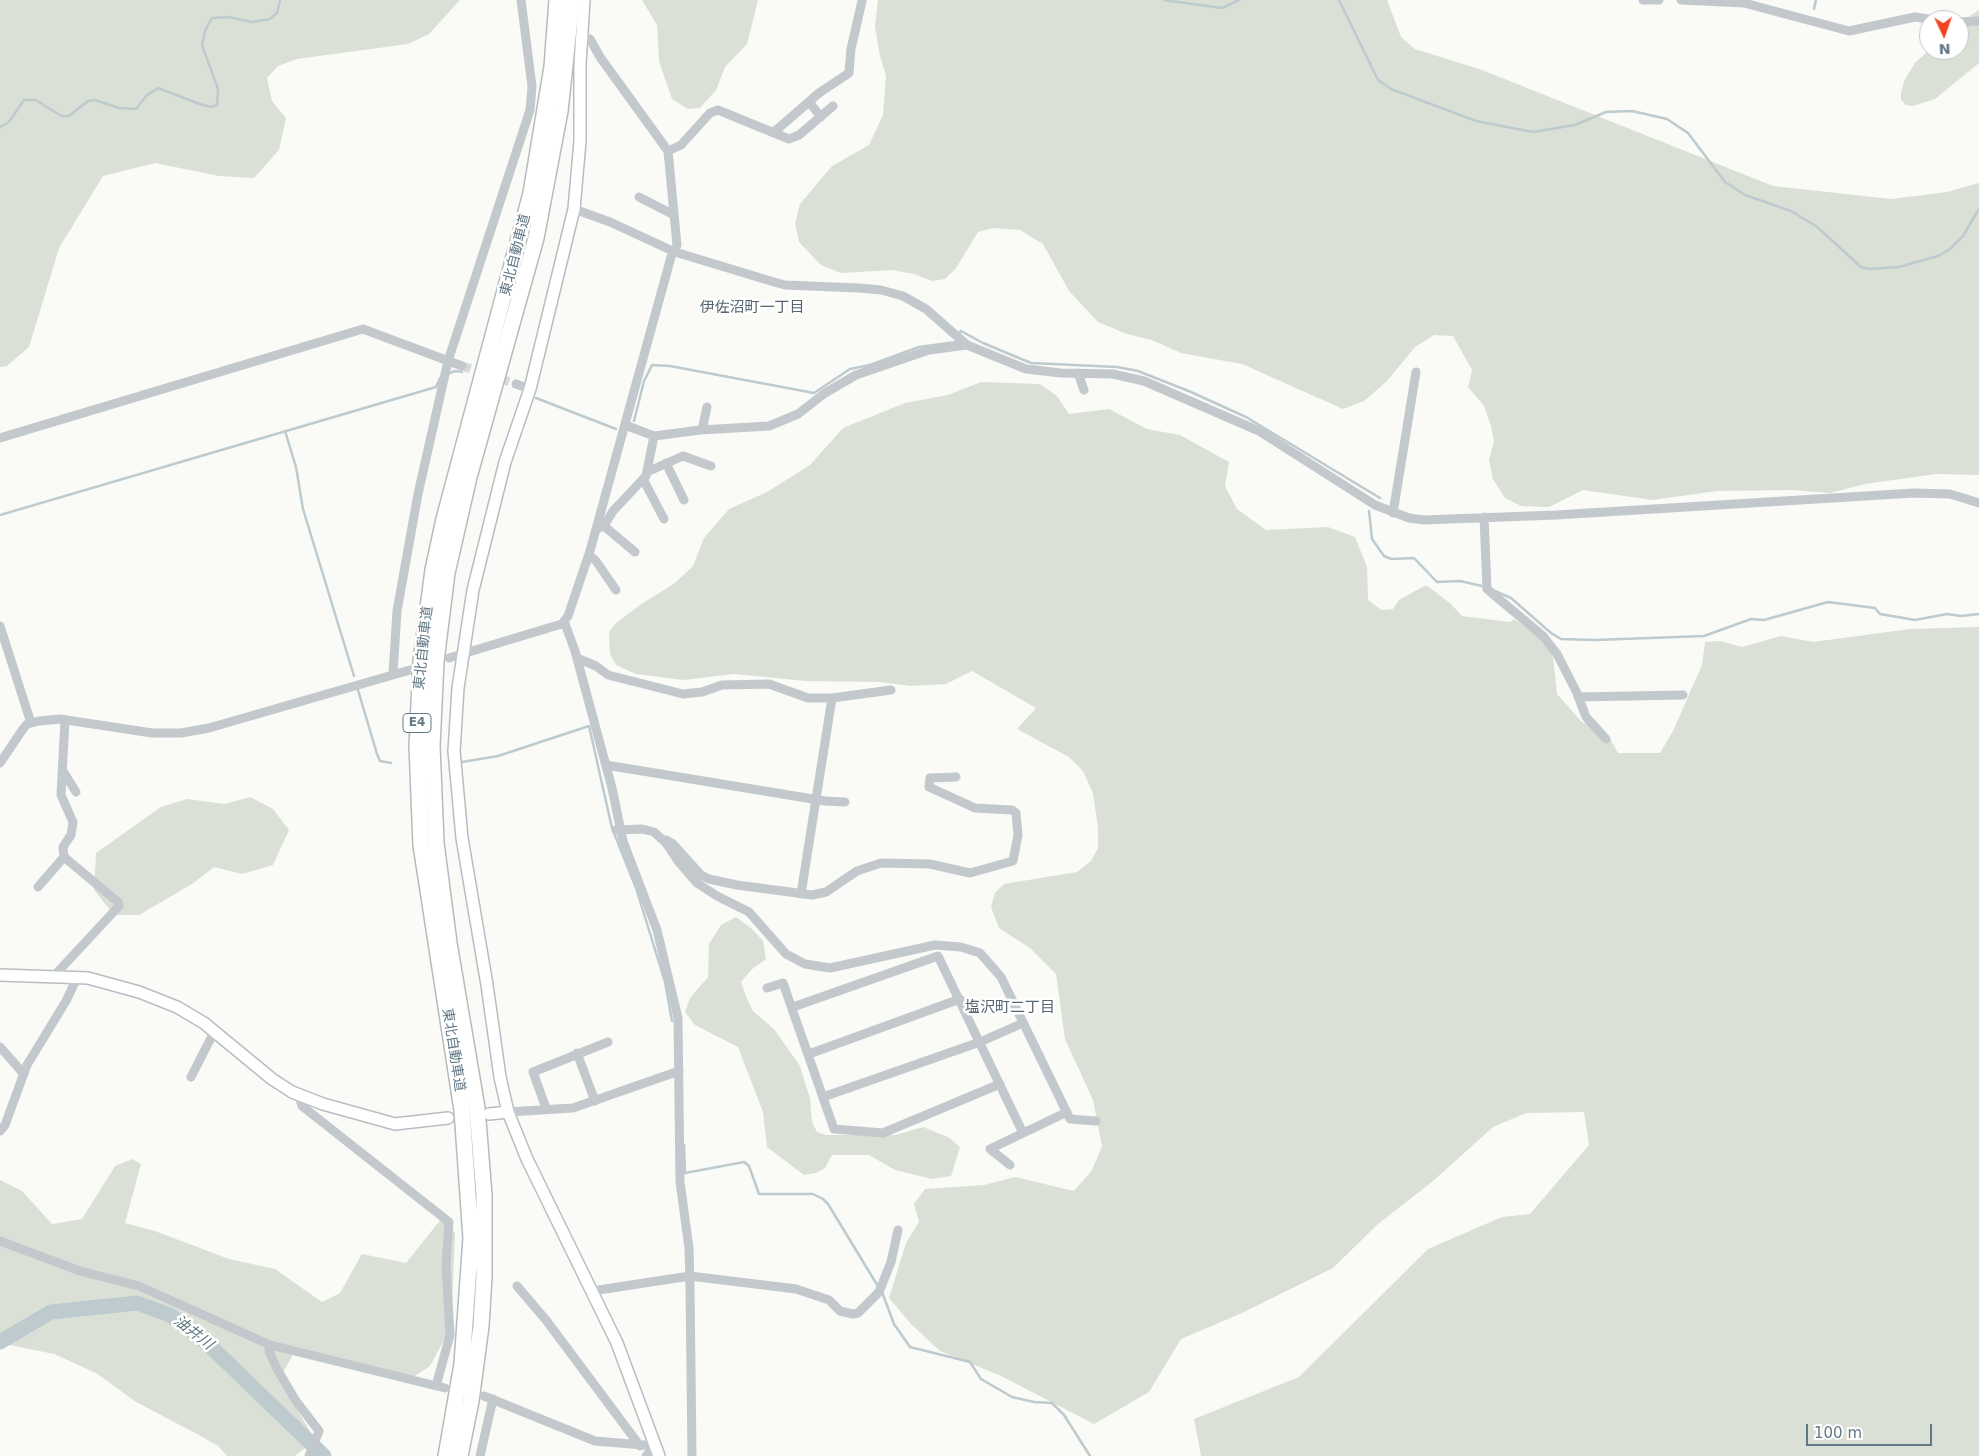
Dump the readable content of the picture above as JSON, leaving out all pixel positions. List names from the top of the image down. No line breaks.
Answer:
{"streets":{"highway":["東北自動車道","E4"]},"districts":["伊佐沼町一丁目","塩沢町二丁目"],"water":["油井川"],"scale_bar":"100 m","north":"bottom"}
